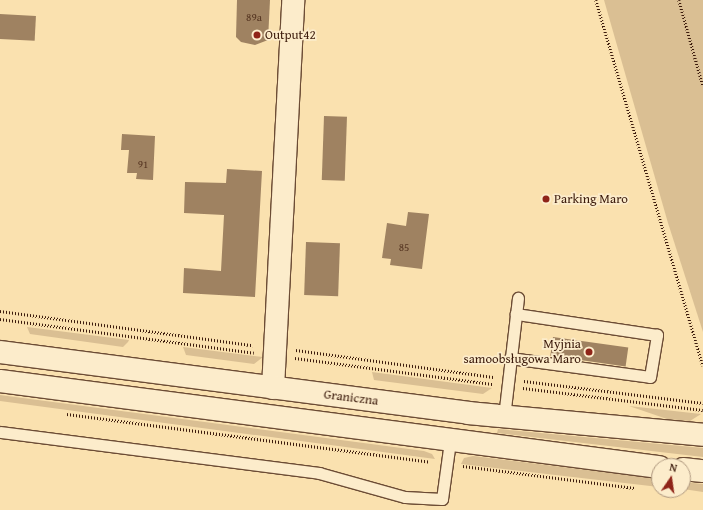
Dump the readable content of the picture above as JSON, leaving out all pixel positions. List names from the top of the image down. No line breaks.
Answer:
{"streets":{"main road":["Graniczna"]},"places":["Output42","Parking Maro","Myjnia samoobsługowa Maro"],"house_numbers":["89a","91","85"],"north":"top"}
